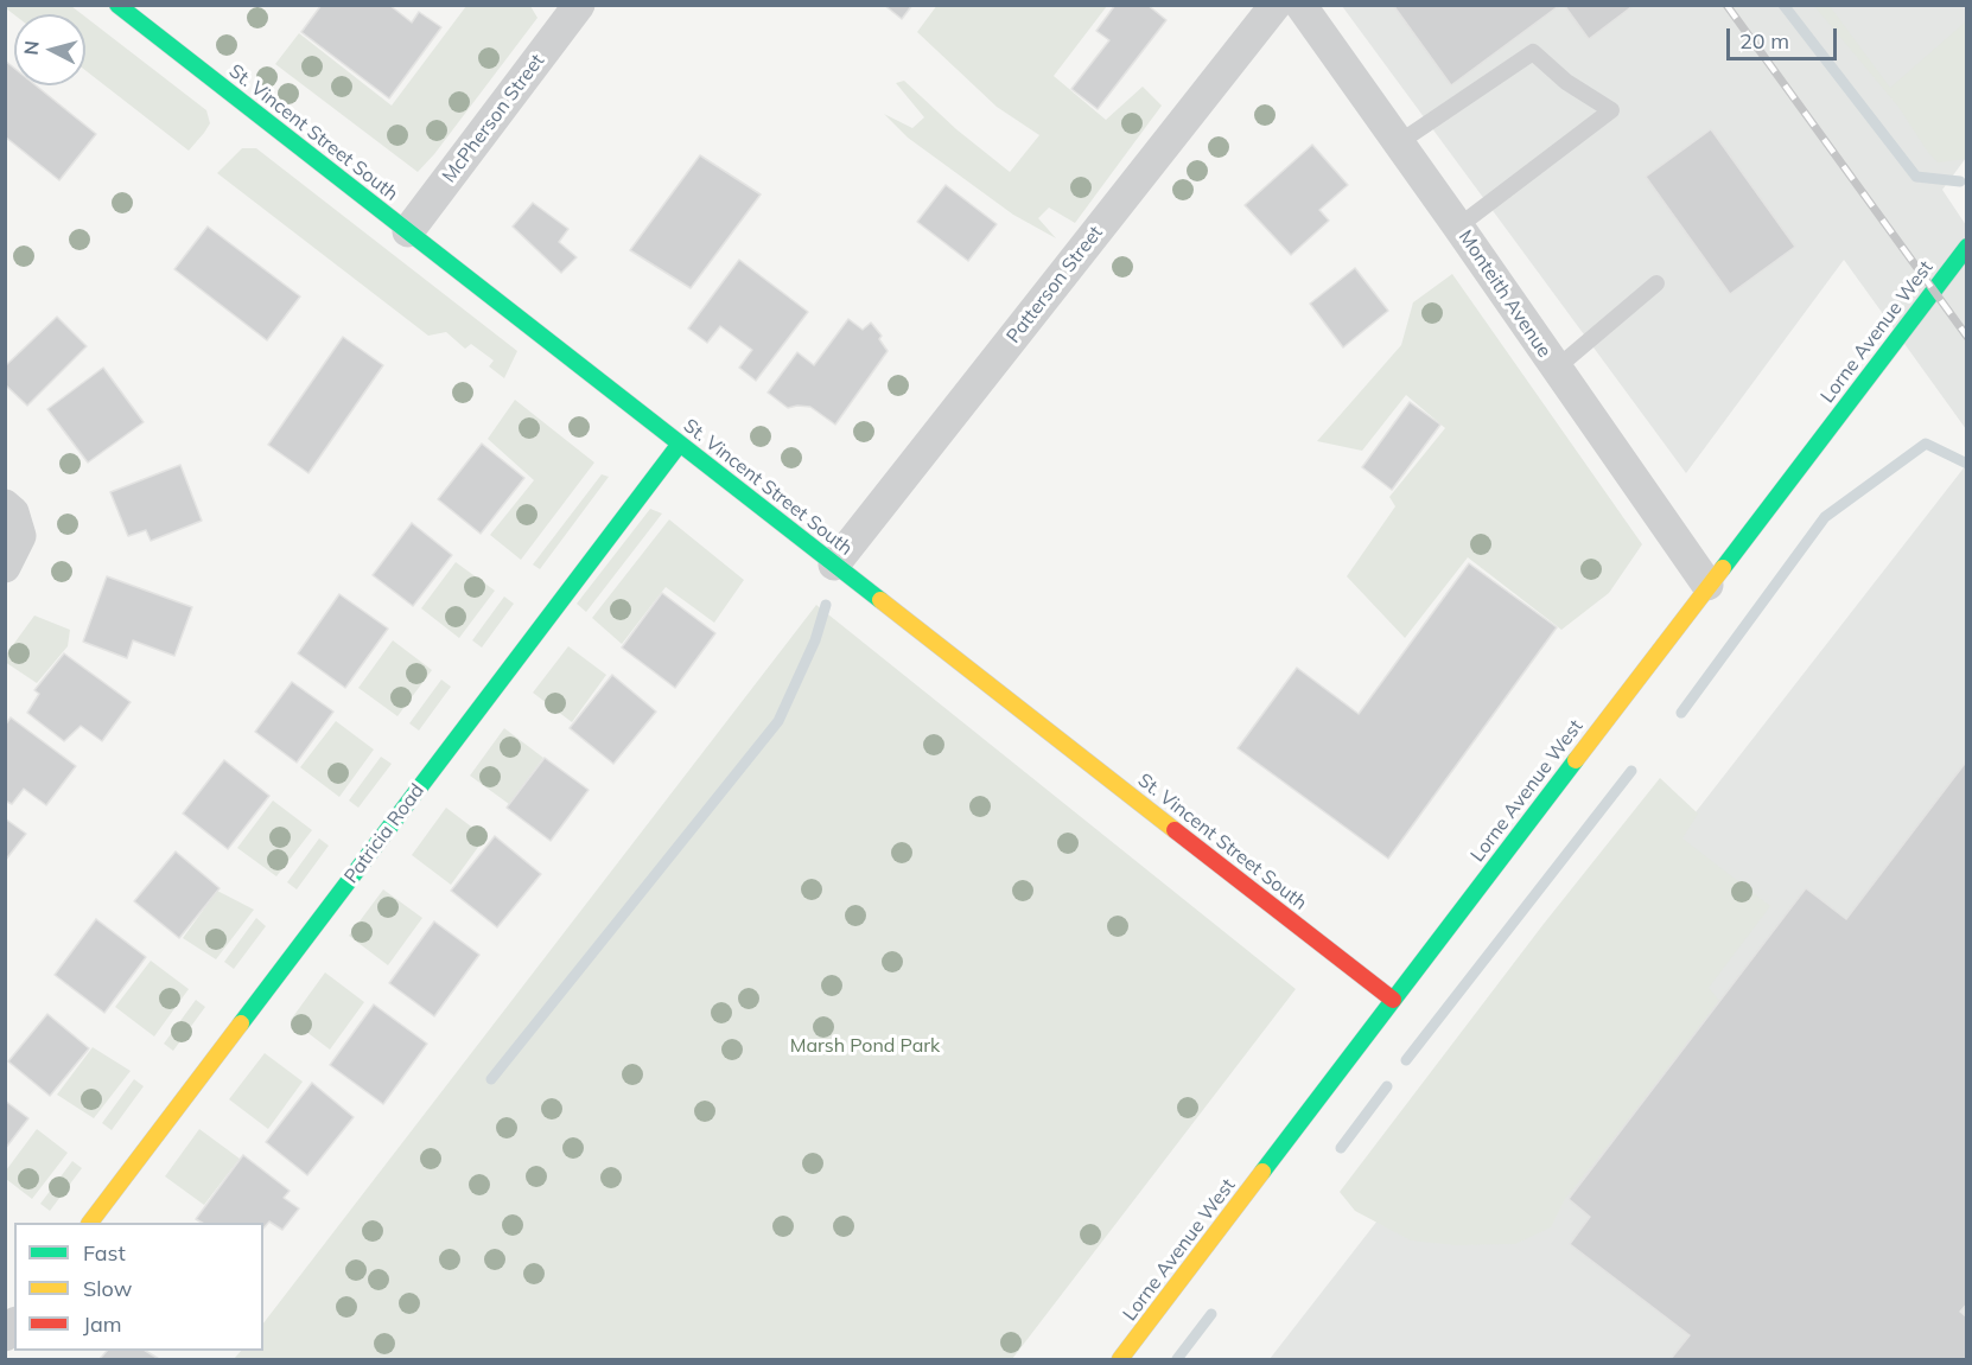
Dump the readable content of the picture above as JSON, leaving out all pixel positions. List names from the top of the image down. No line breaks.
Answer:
{"streets":{"street":["McPherson Street","St. Vincent Street South","Patterson Street","Monteith Avenue","Lorne Avenue West","Patricia Road"]},"crossings":[["McPherson Street","St. Vincent Street South"],["St. Vincent Street South","Patterson Street"],["St. Vincent Street South","Lorne Avenue West"],["St. Vincent Street South","Patricia Road"],["Monteith Avenue","Lorne Avenue West"]],"parks":["Marsh Pond Park"],"legend":["Fast","Slow","Jam"],"scale_bar":"20 m","north":"left"}
